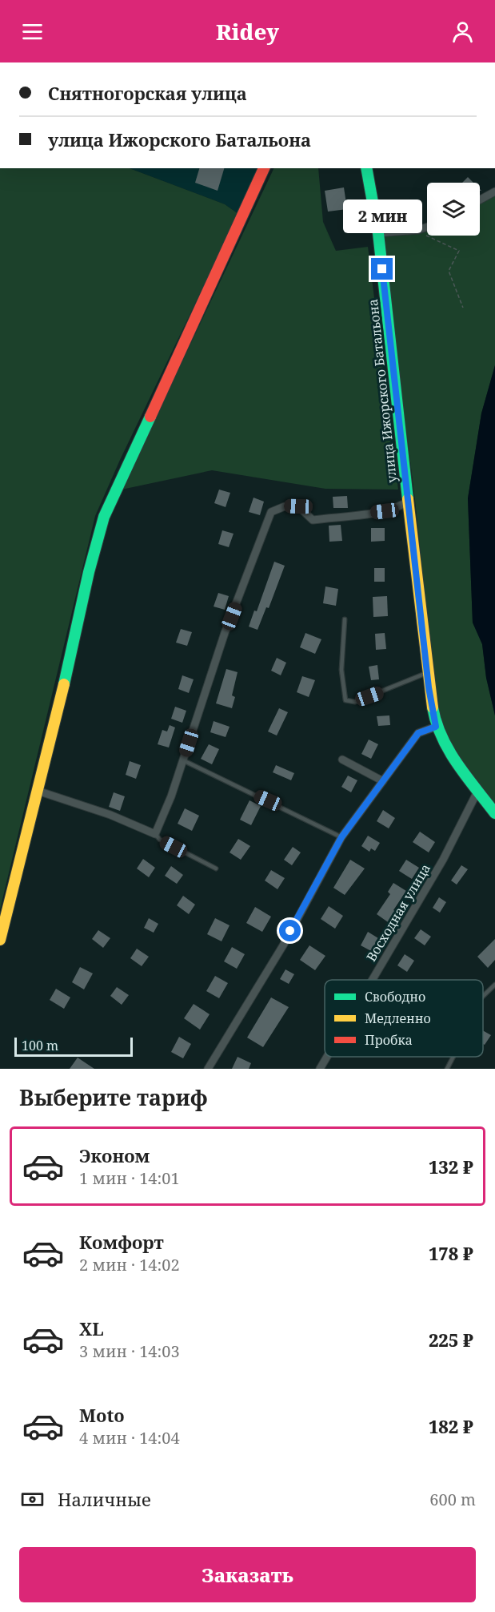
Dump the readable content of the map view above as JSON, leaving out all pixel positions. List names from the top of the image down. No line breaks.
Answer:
{"streets":{"street":["улица Ижорского Батальона","Восходная улица"]},"crossings":[["улица Ижорского Батальона","Восходная улица"]],"legend":["Свободно","Медленно","Пробка"],"scale_bar":"100 m","page":{"header":"Ridey","banner":["Снятногорская улица","улица Ижорского Батальона"],"bubble":"2 мин","scale":"100 m","heading":"Выберите тариф","list":[{"name":"Эконом","note":"1 мин · 14:01","value":"132 ₽"},{"name":"Комфорт","note":"2 мин · 14:02","value":"178 ₽"},{"name":"XL","note":"3 мин · 14:03","value":"225 ₽"},{"name":"Moto","note":"4 мин · 14:04","value":"182 ₽"}],"pay":["Наличные","600 m"],"buttons":"Заказать"}}
